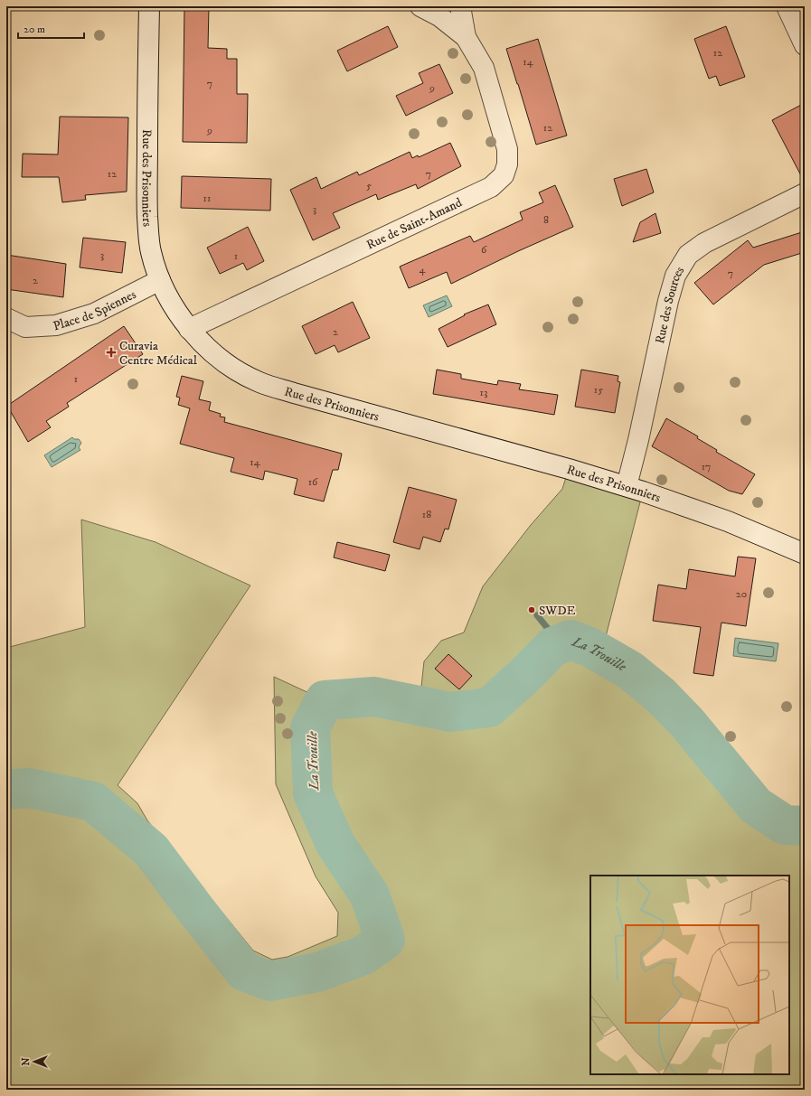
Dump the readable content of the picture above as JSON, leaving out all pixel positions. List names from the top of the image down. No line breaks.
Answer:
{"streets":{"street":["Rue des Prisonniers","Rue de Saint-Amand","Rue des Sources","Place de Spiennes"]},"crossings":[["Rue des Prisonniers","Rue de Saint-Amand"],["Rue des Prisonniers","Rue des Sources"],["Rue des Prisonniers","Place de Spiennes"]],"water":["La Trouille"],"places":{"health":["Curavia Centre Médical"],"other":["SWDE"]},"house_numbers":["12","14","7","9","12","9","12","7","5","11","3","8","6","3","1","4","7","2","2","1","15","13","14","17","16","18","20"],"scale_bar":"20 m","north":"left"}
